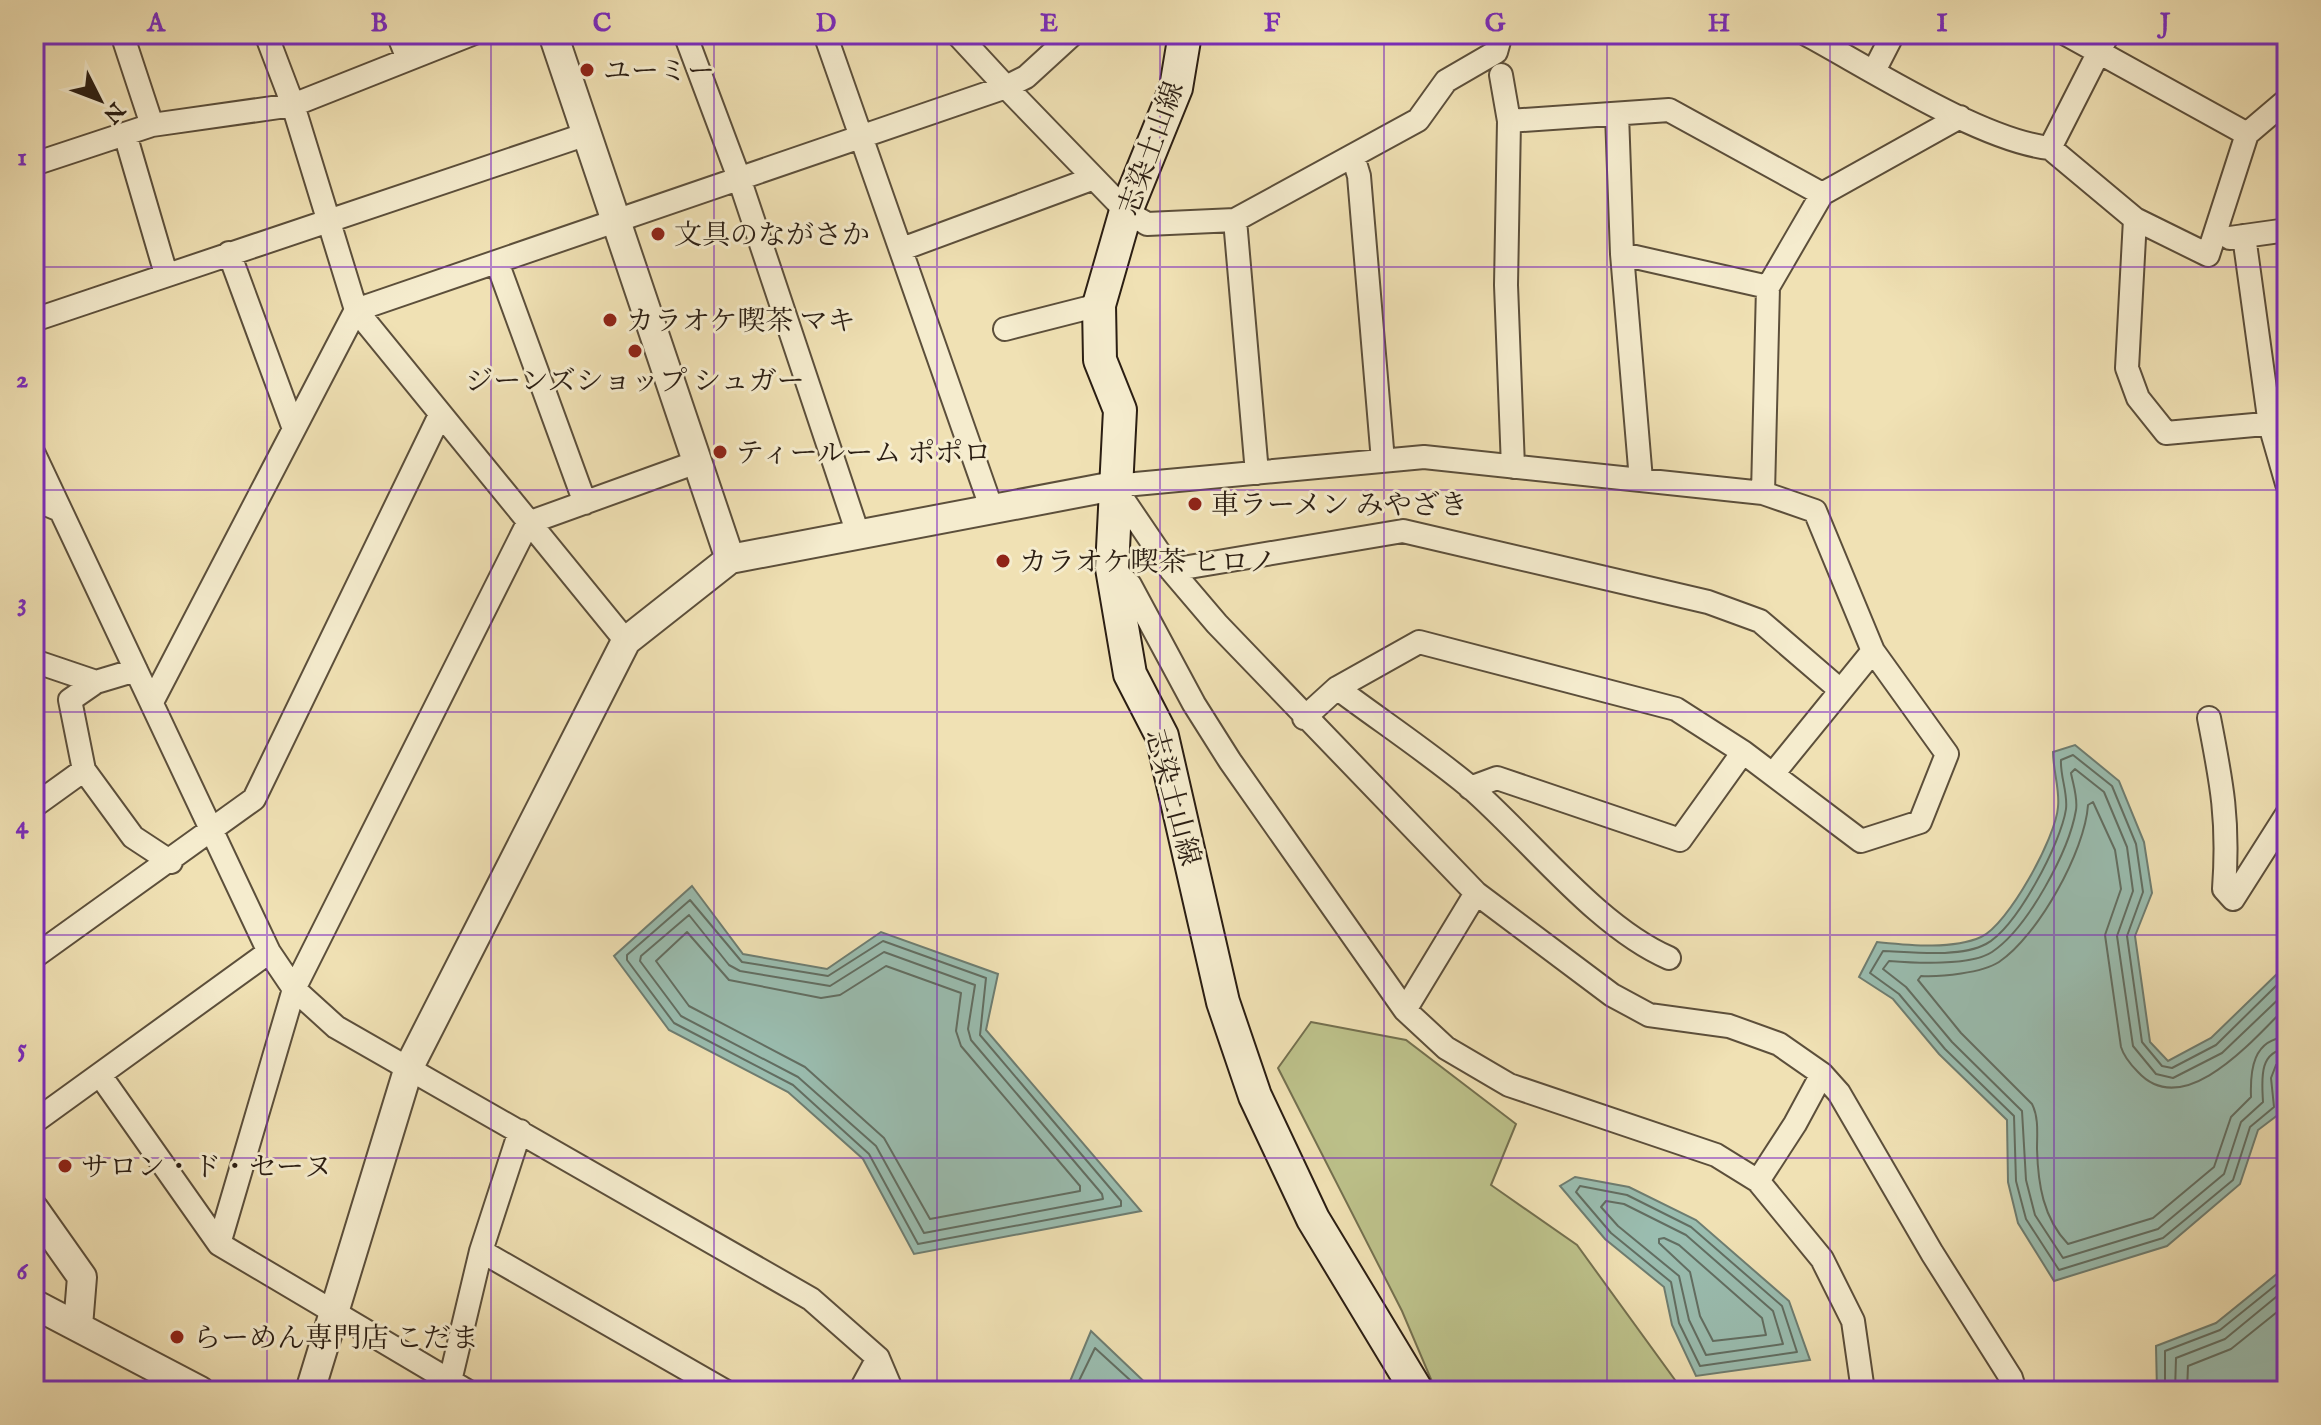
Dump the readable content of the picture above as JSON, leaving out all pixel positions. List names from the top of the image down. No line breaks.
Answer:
{"streets":{"main road":["志染土山線"]},"places":["ユーミー","文具のながさか","カラオケ喫茶 マキ","ジーンズショップ シュガー","ティールーム ポポロ","車ラーメン みやざき","カラオケ喫茶 ヒロノ","サロン・ド・セーヌ","らーめん専門店 こだま"],"north":"bottom right","grid":{"columns":["A","B","C","D","E","F","G","H","I","J"],"rows":["1","2","3","4","5","6"]}}
